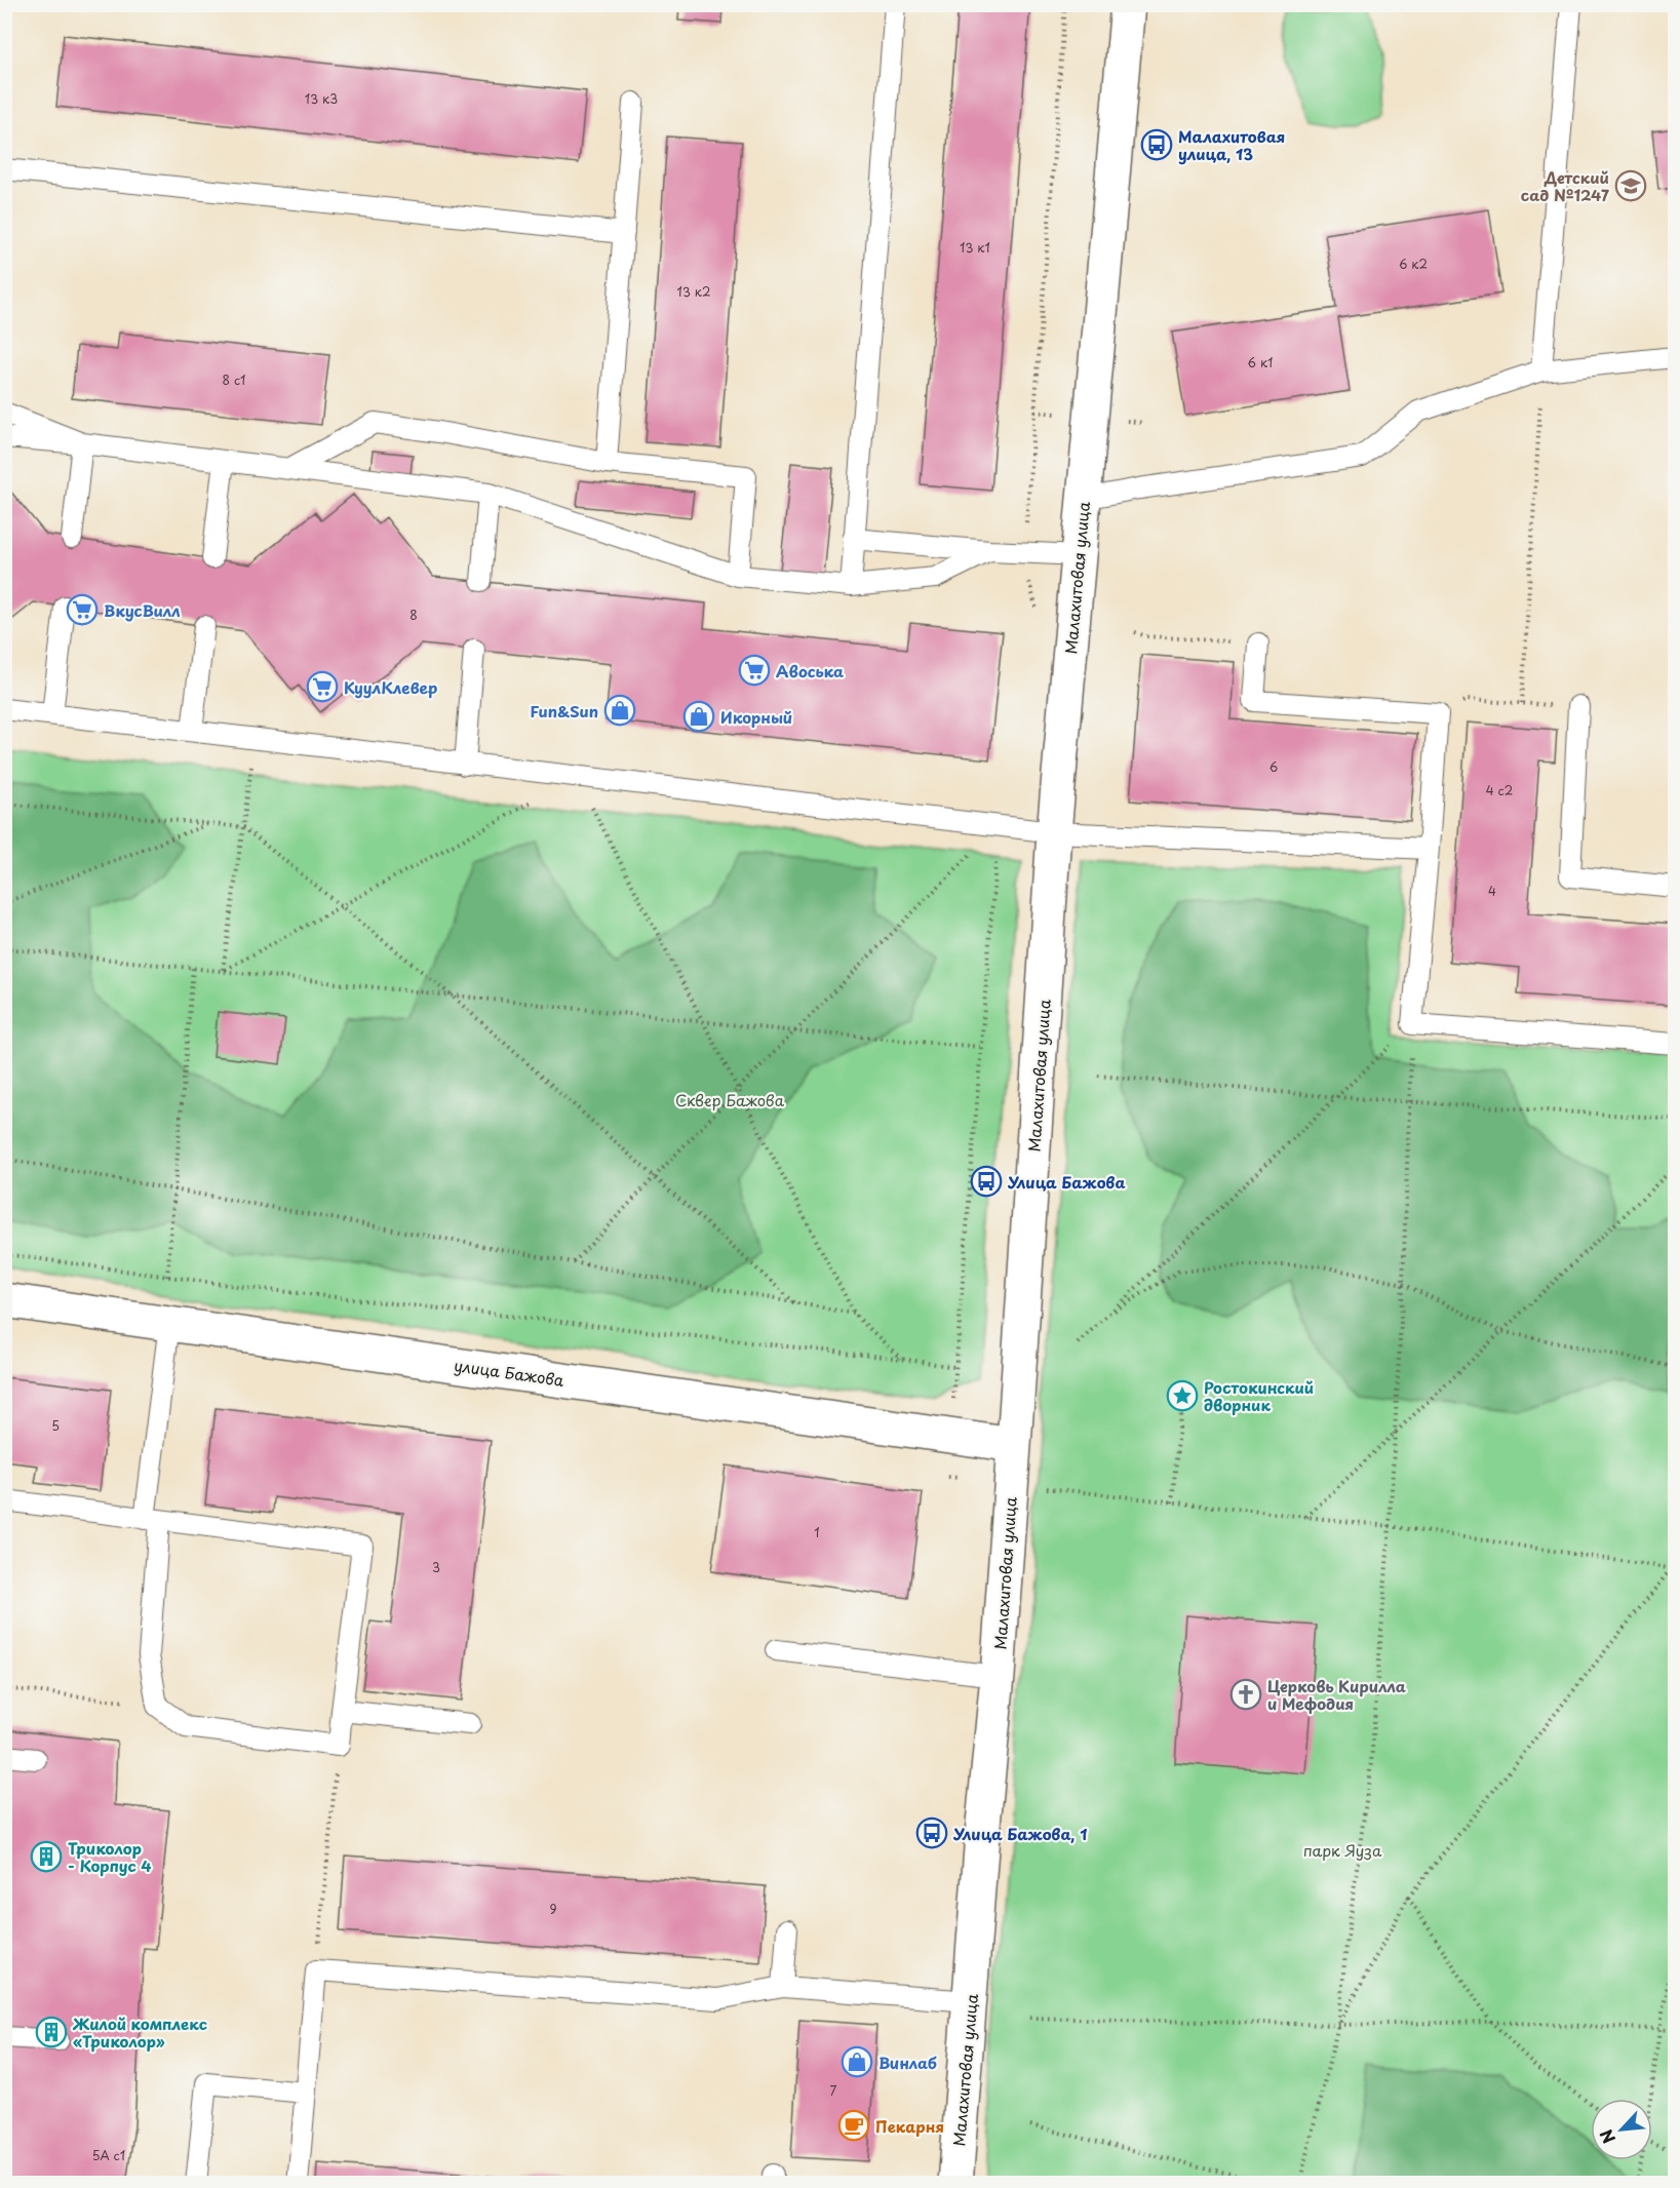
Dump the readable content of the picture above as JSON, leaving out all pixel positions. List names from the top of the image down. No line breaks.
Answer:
{"streets":{"street":["Малахитовая улица","улица Бажова"]},"crossings":[["Малахитовая улица","улица Бажова"]],"parks":["Сквер Бажова","парк Яуза"],"places":{"bus stop":["Малахитовая улица, 13","Улица Бажова","Улица Бажова, 1"],"school or university":["Детский сад №1247"],"supermarket":["ВкусВилл","Авоська","КуулКлевер"],"shop":["Fun&Sun","Икорный","Винлаб"],"place":["Ростокинский дворник"],"church":["Церковь Кирилла и Мефодия"],"building":["Триколор - Корпус 4","Жилой комплекс «Триколор»"],"cafe":["Пекарня"]},"house_numbers":["13 к3","13 к1","6 к2","13 к2","6 к1","8 с1","8","6","4 с2","4","5","1","3","9","7","5А с1"],"north":"bottom left"}
